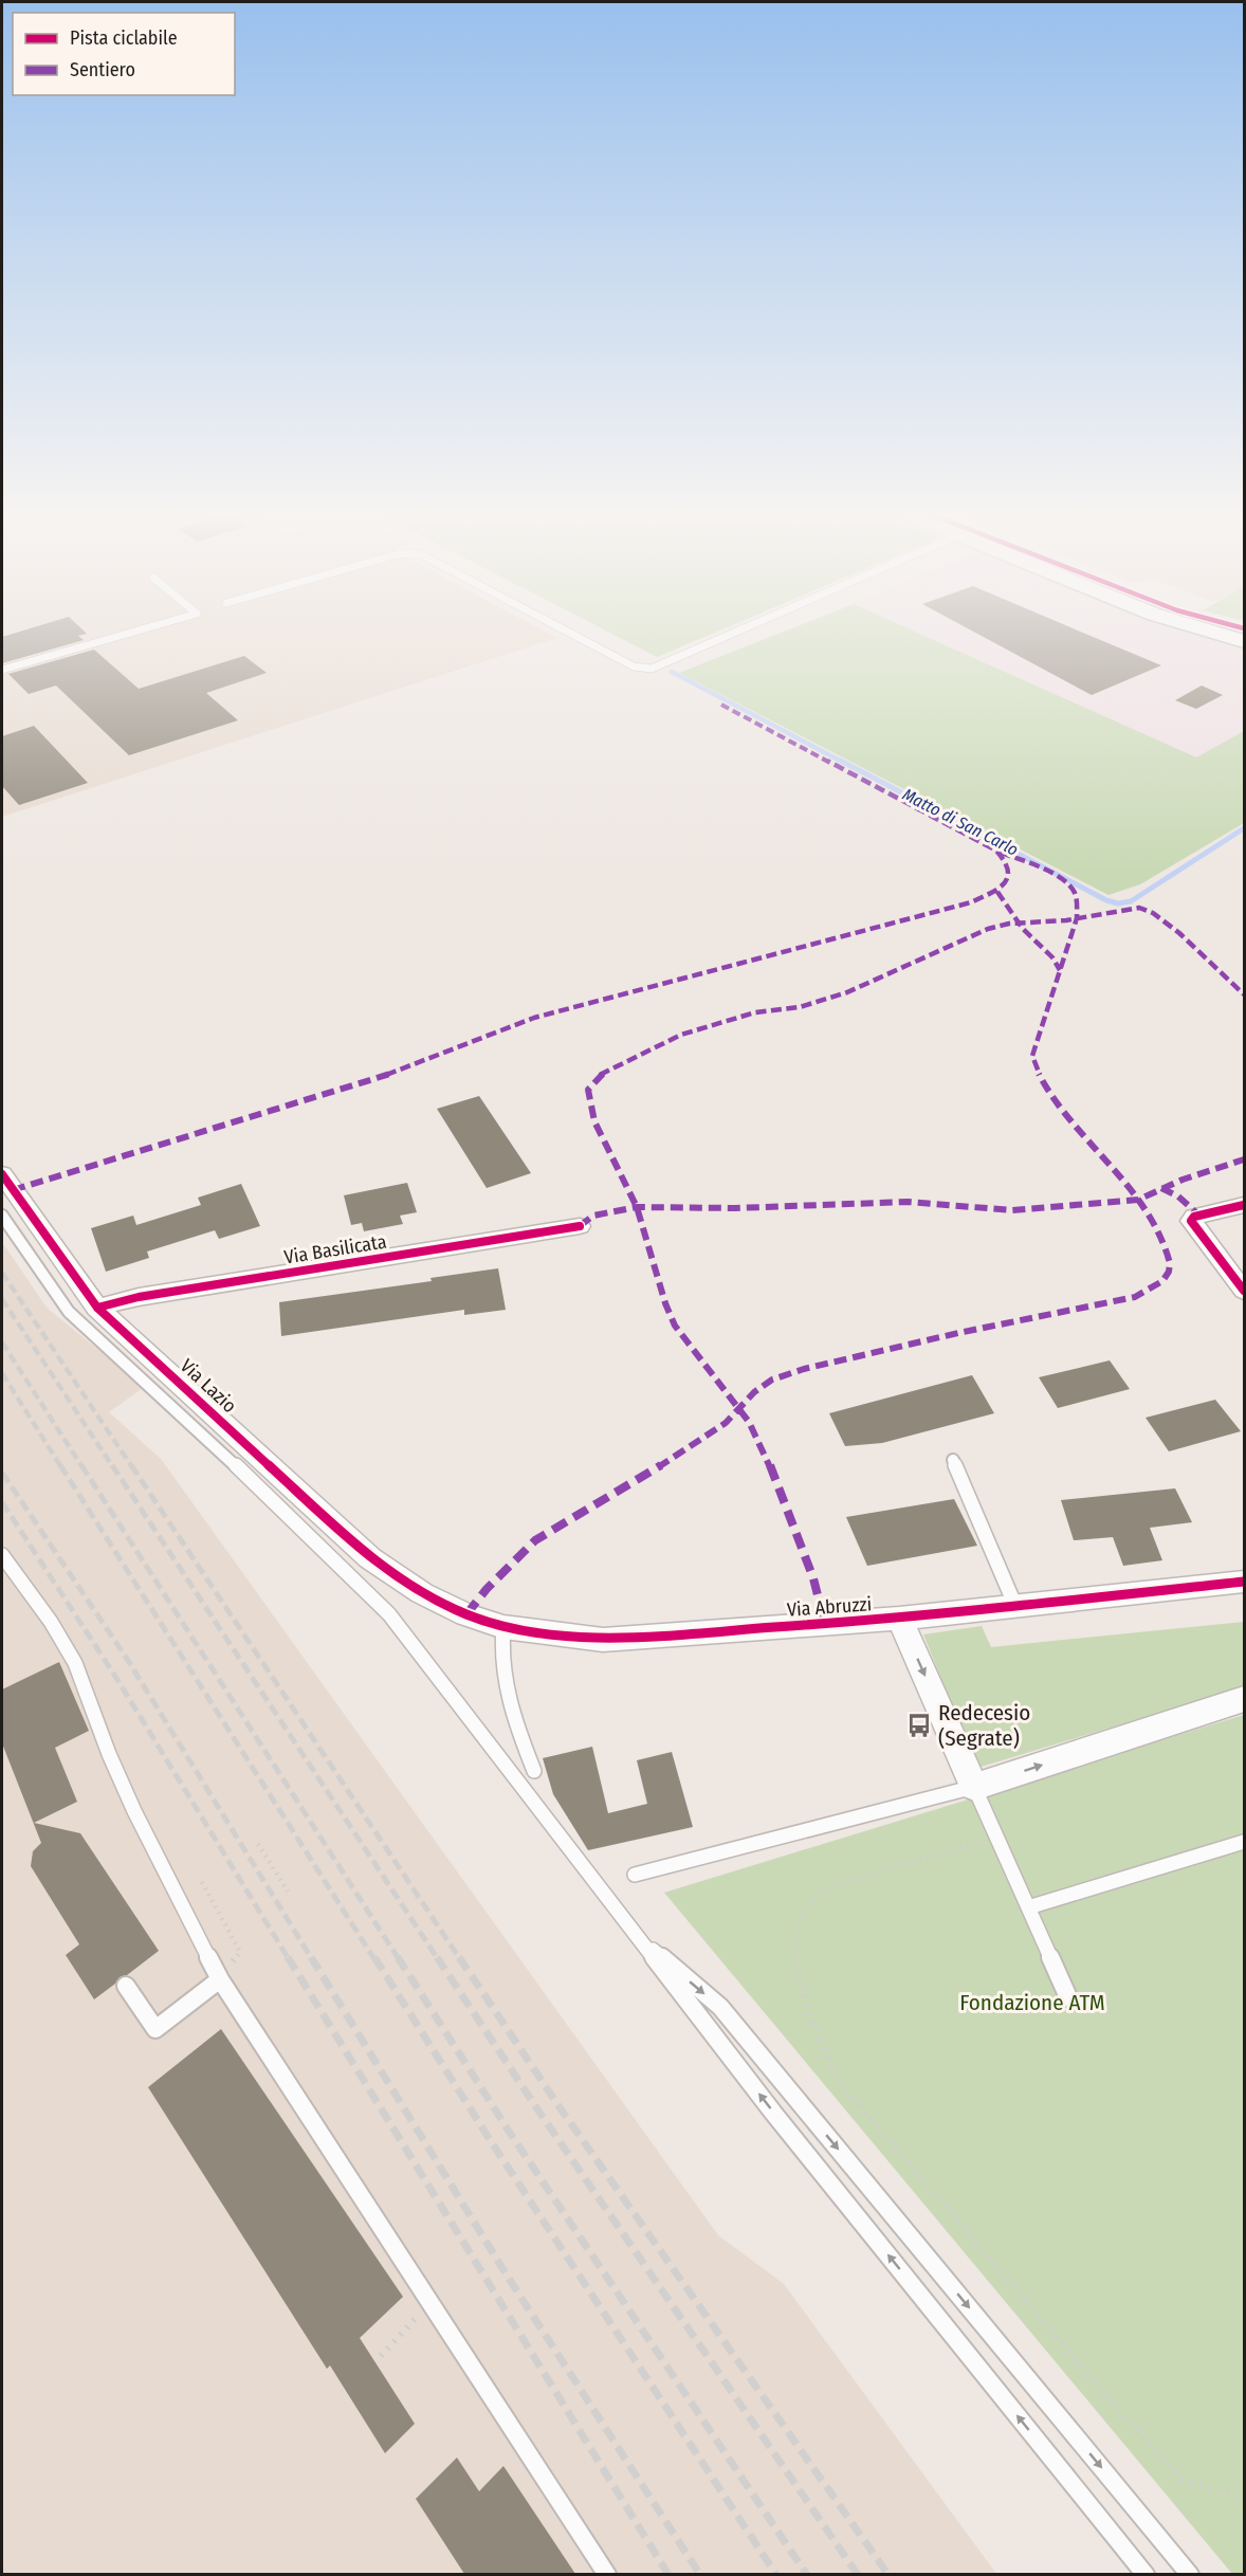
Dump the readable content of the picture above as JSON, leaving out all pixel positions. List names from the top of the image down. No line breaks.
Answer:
{"streets":{"street":["Via Basilicata","Via Lazio","Via Abruzzi"]},"crossings":[["Via Basilicata","Via Lazio"],["Via Lazio","Via Abruzzi"]],"water":["Matto di San Carlo"],"parks":["Fondazione ATM"],"places":{"bus stop":["Redecesio (Segrate)"]},"legend":["Pista ciclabile","Sentiero"]}
